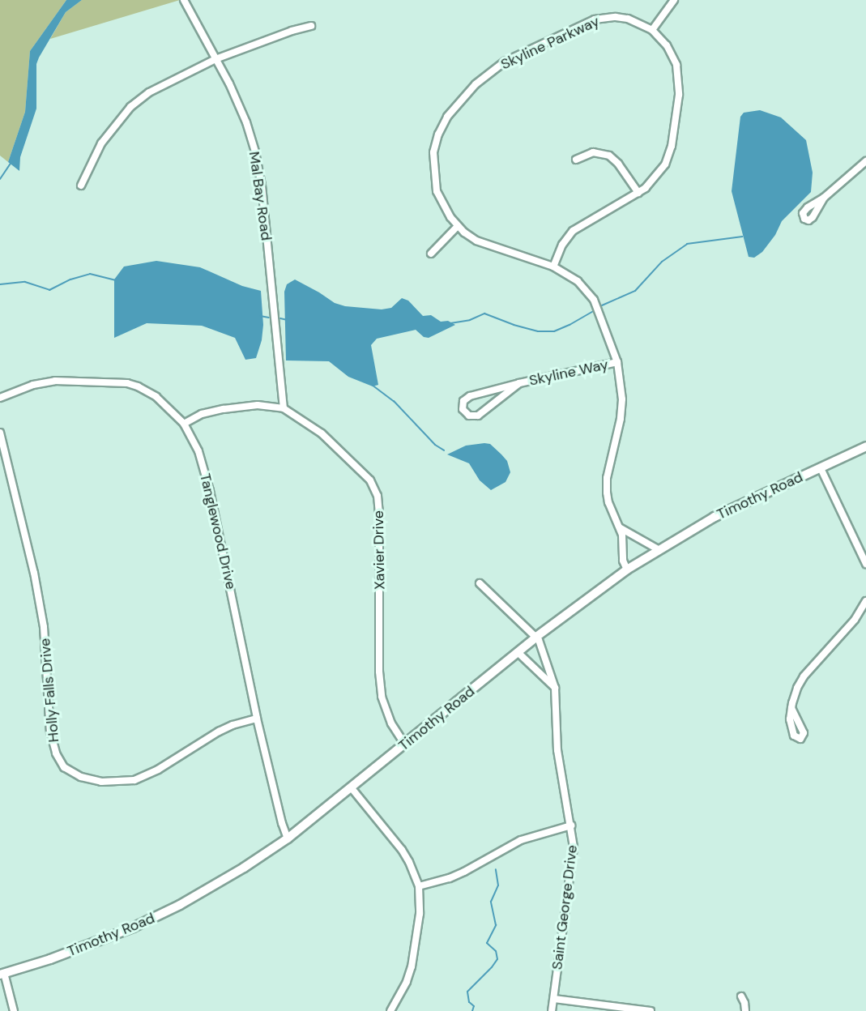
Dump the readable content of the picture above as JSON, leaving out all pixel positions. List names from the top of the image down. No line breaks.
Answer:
{"streets":{"main road":["Timothy Road"],"street":["Skyline Parkway","Mal Bay Road","Skyline Way","Tanglewood Drive","Xavier Drive","Holly Falls Drive","Saint George Drive"]},"crossings":[["Skyline Parkway","Skyline Way"],["Skyline Parkway","Timothy Road"],["Mal Bay Road","Xavier Drive"],["Timothy Road","Tanglewood Drive"],["Timothy Road","Xavier Drive"],["Timothy Road","Saint George Drive"],["Tanglewood Drive","Xavier Drive"],["Tanglewood Drive","Holly Falls Drive"]]}
